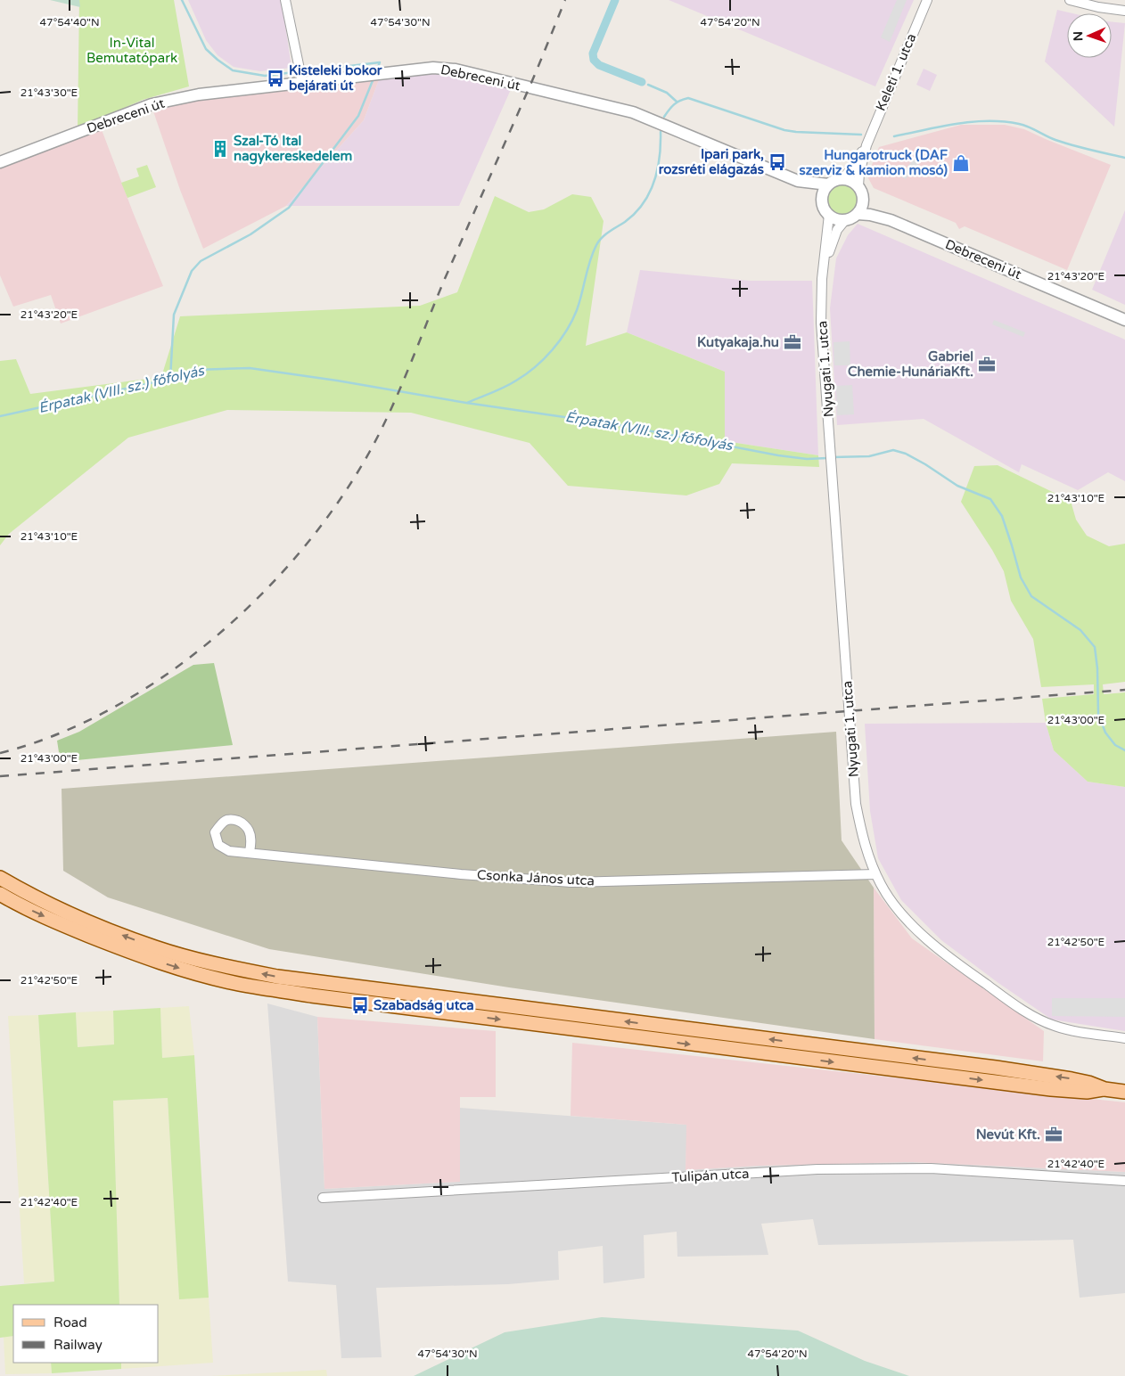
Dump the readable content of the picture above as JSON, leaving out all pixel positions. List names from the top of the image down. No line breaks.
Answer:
{"streets":{"street":["Keleti 1. utca","Debreceni út","Nyugati 1. utca","Csonka János utca","Tulipán utca"]},"crossings":[["Nyugati 1. utca","Csonka János utca"]],"water":["Érpatak (VIII. sz.) főfolyás"],"parks":["In-Vital Bemutatópark"],"places":{"bus stop":["Kisteleki bokor bejárati út","Ipari park, rozsréti elágazás","Szabadság utca"],"building":["Szal-Tó Ital nagykereskedelem"],"shop":["Hungarotruck (DAF szerviz & kamion mosó)"],"office":["Kutyakaja.hu","Gabriel Chemie-HunáriaKft.","Nevút Kft."]},"legend":["Road","Railway"],"north":"left","coordinates":["47°54'40\"N","47°54'30\"N","47°54'20\"N","21°43'30\"E","21°43'20\"E","21°43'10\"E","21°43'00\"E","21°42'50\"E","21°42'40\"E"]}
